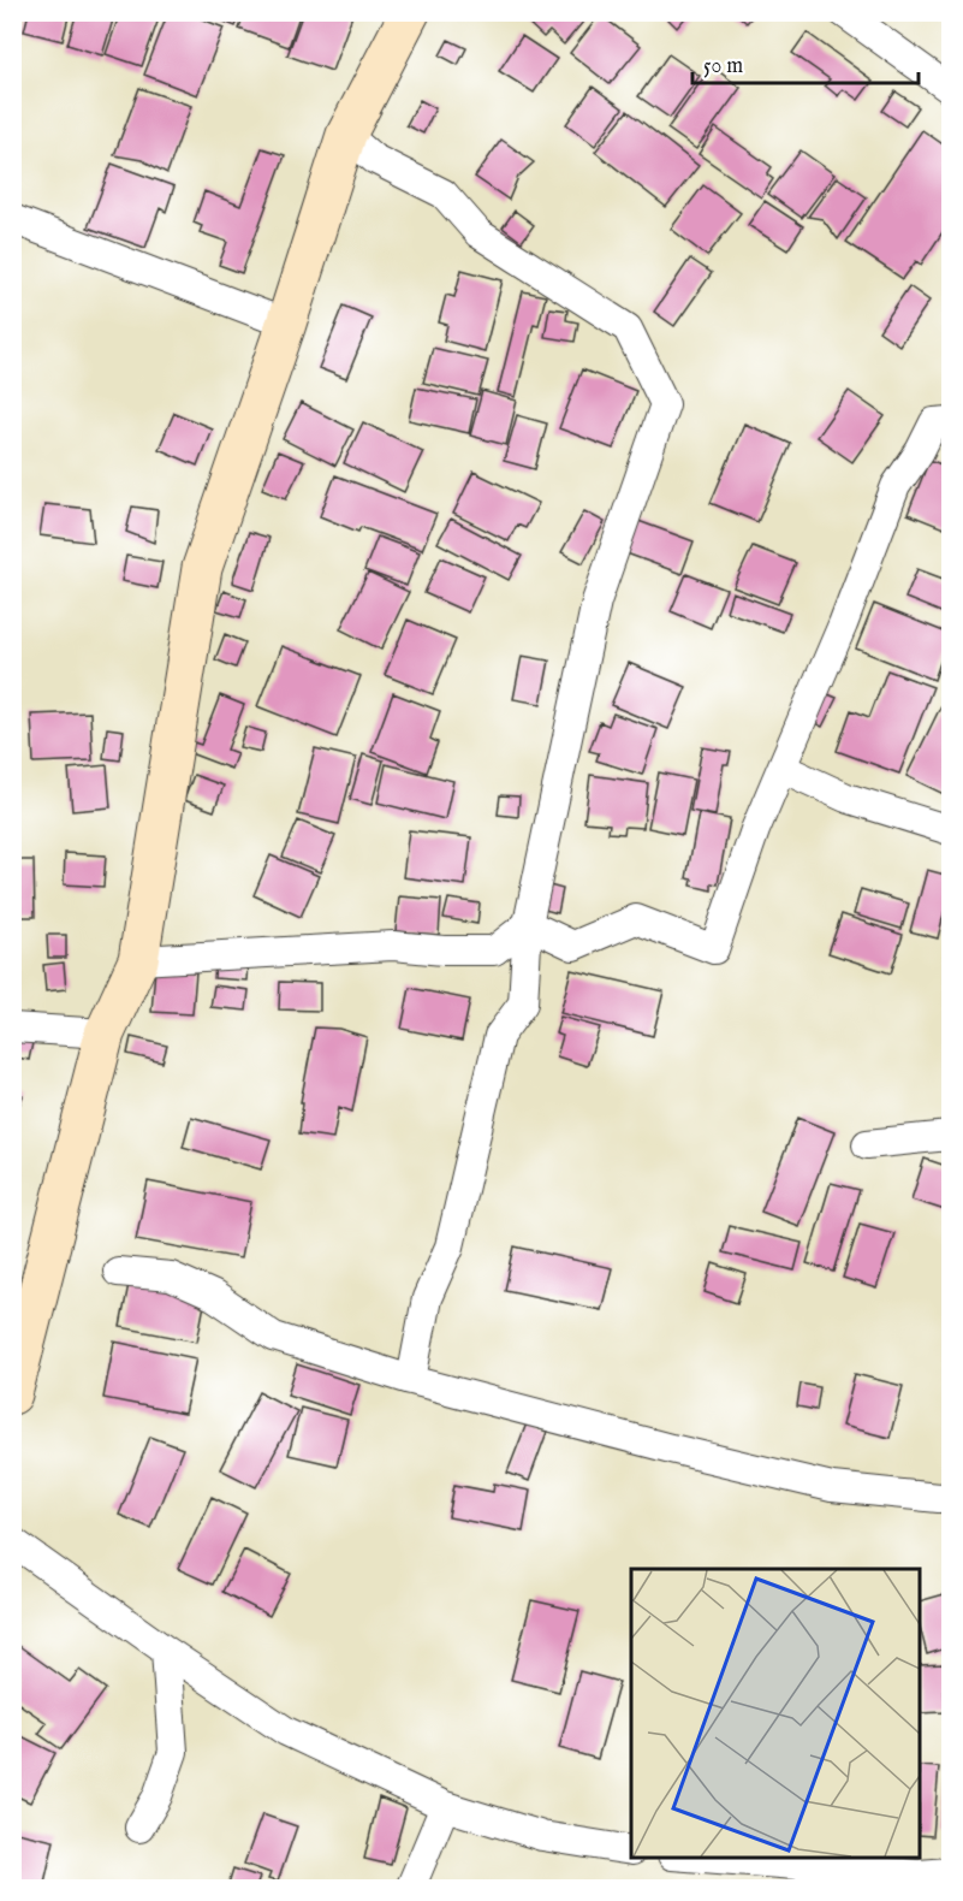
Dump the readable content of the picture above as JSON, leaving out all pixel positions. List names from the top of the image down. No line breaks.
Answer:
{"scale_bar":"50 m"}
